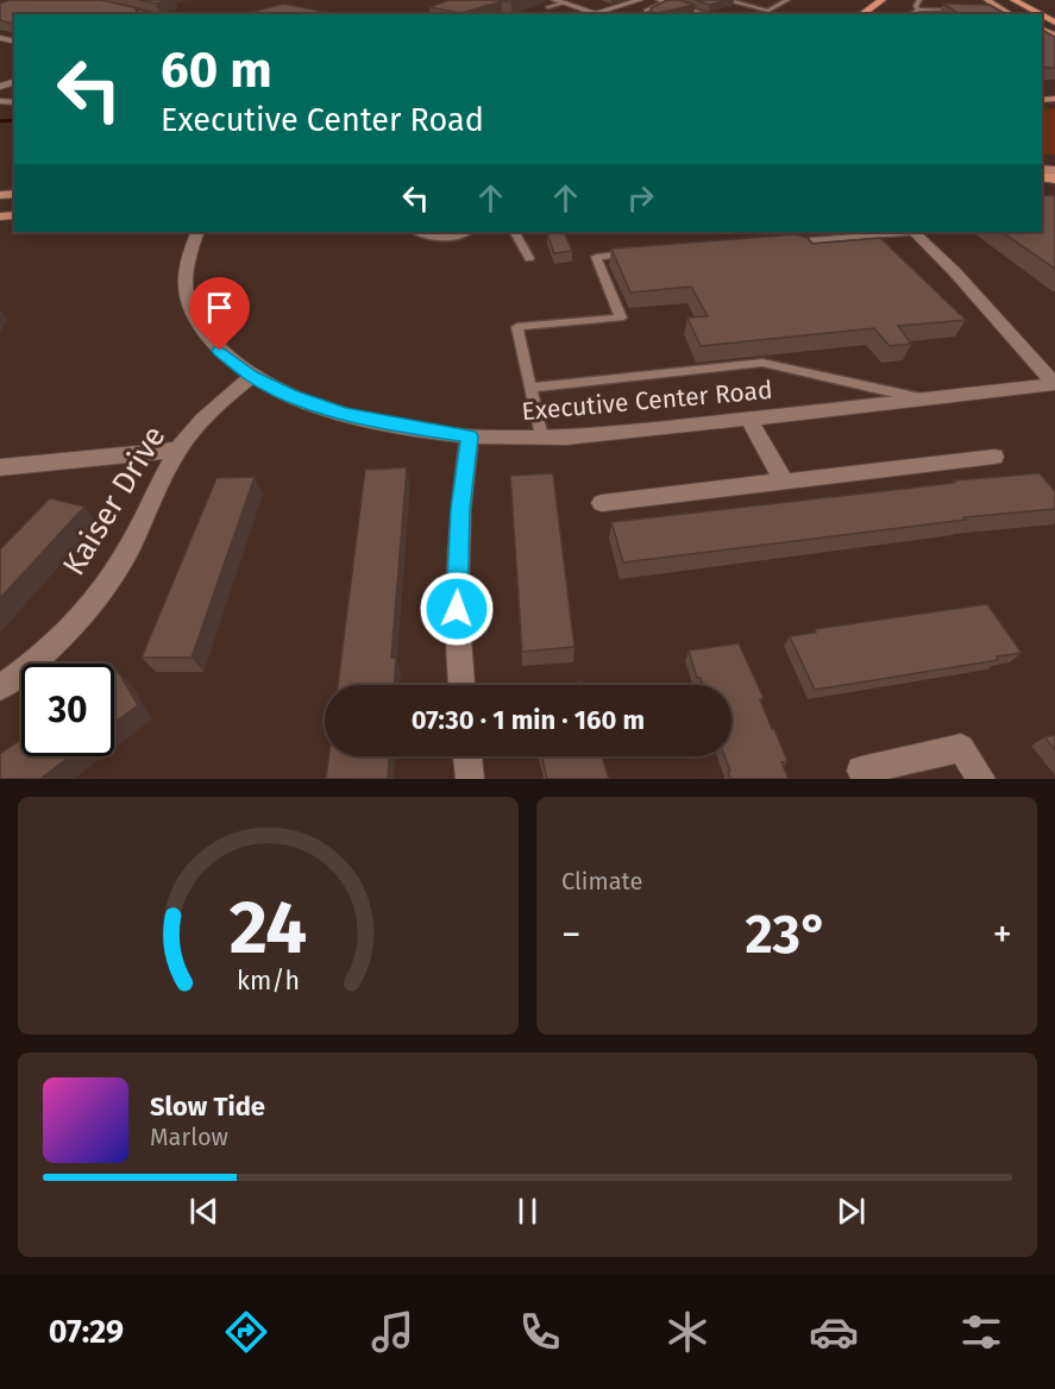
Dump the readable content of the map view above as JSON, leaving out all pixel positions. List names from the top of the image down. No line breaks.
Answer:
{"streets":{"street":["Executive Center Road","Kaiser Drive"]},"crossings":[["Executive Center Road","Kaiser Drive"]],"page":{"turn":["60 m","Executive Center Road"],"limit":"30","trip":"07:30 · 1 min · 160 m","tile":"Climate","heat":["−","23°","+"],"song":["Slow Tide","Marlow"],"tabs":"07:29","gauge":["24","km/h"]}}
